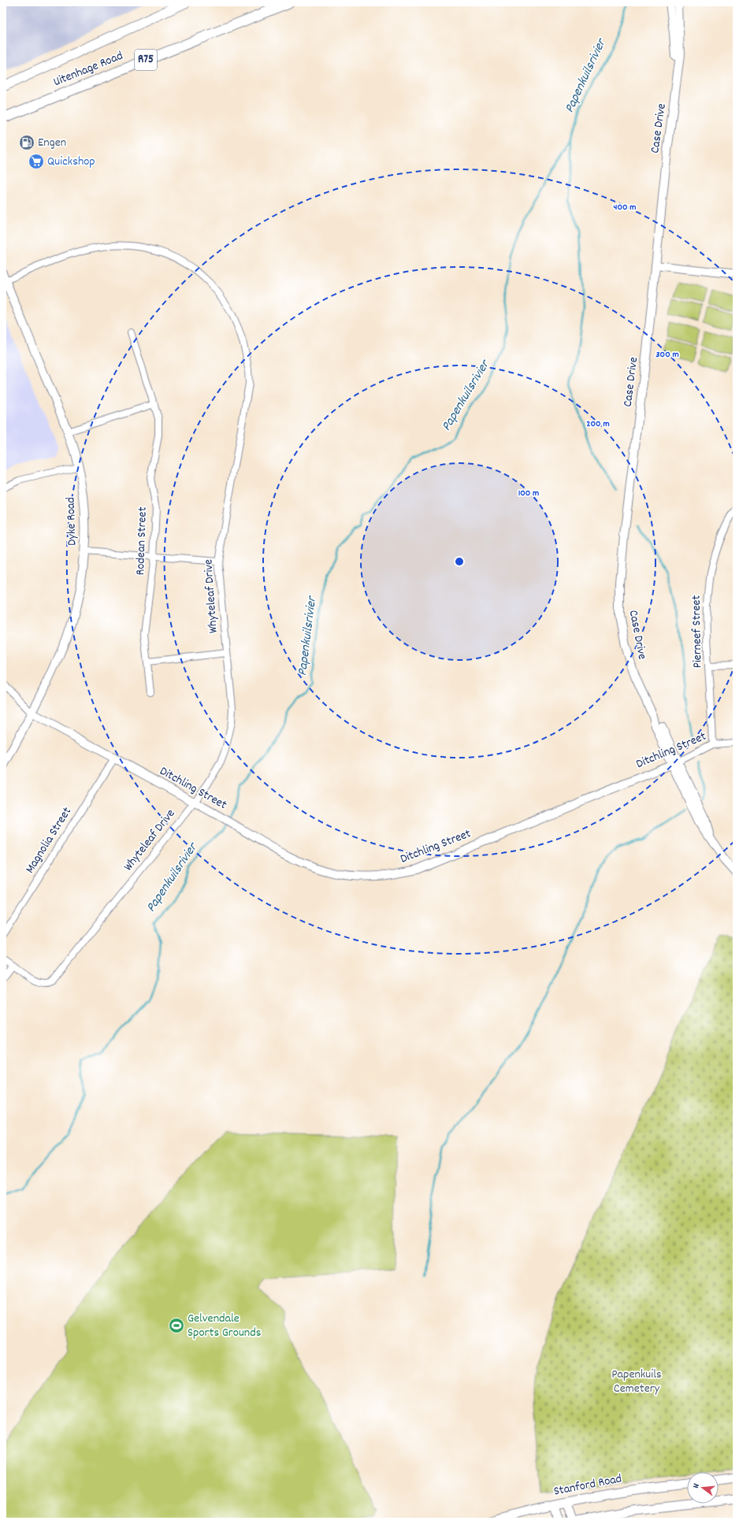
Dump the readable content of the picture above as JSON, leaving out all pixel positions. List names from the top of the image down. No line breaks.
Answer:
{"streets":{"main road":["R75","Uitenhage Road","Stanford Road"],"street":["Case Drive","Dyke Road","Rodean Street","Whyteleaf Drive","Pierneef Street","Ditchling Street","Magnolia Street"]},"crossings":[["Case Drive","Ditchling Street"],["Dyke Road","Whyteleaf Drive"],["Dyke Road","Ditchling Street"],["Whyteleaf Drive","Ditchling Street"],["Pierneef Street","Ditchling Street"],["Ditchling Street","Magnolia Street"]],"water":["Papenkuilsrivier"],"parks":["Papenkuils Cemetery"],"places":{"fuel station":["Engen"],"supermarket":["Quickshop"],"sports":["Gelvendale Sports Grounds"]},"north":"left","rings":["400 m","300 m","200 m","100 m"]}
